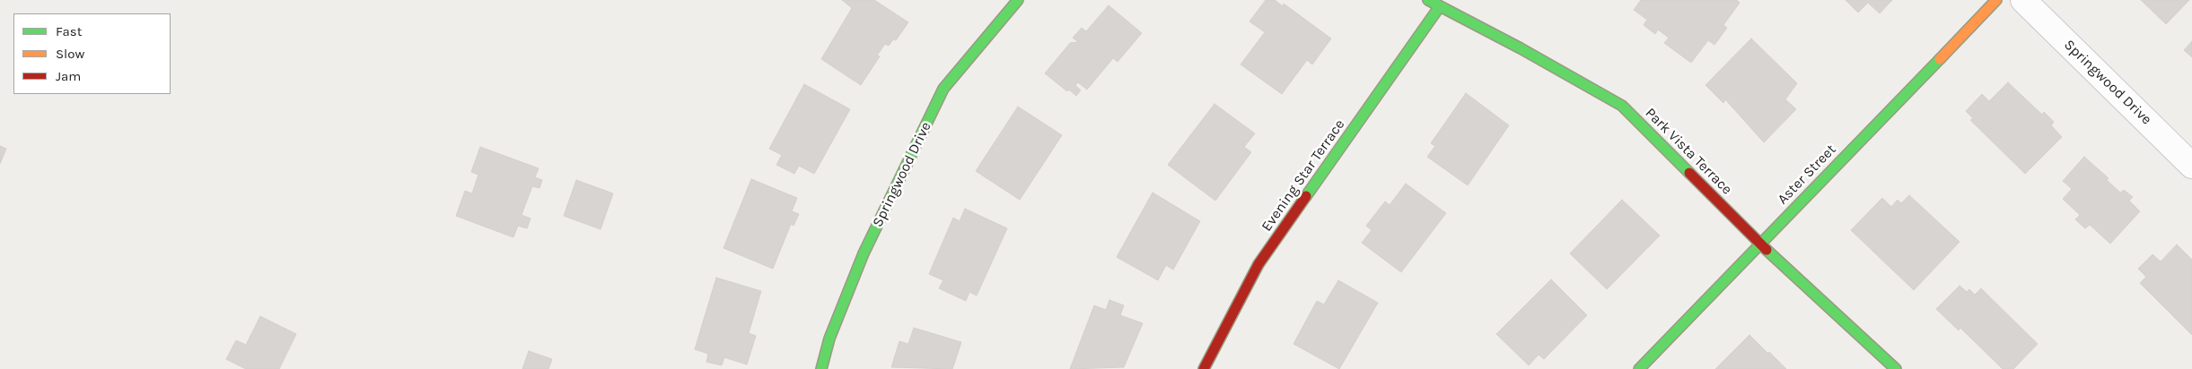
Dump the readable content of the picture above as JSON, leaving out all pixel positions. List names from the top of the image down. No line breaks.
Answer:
{"streets":{"street":["Springwood Drive","Park Vista Terrace","Aster Street","Evening Star Terrace"]},"crossings":[["Park Vista Terrace","Aster Street"],["Park Vista Terrace","Evening Star Terrace"]],"legend":["Fast","Slow","Jam"]}
